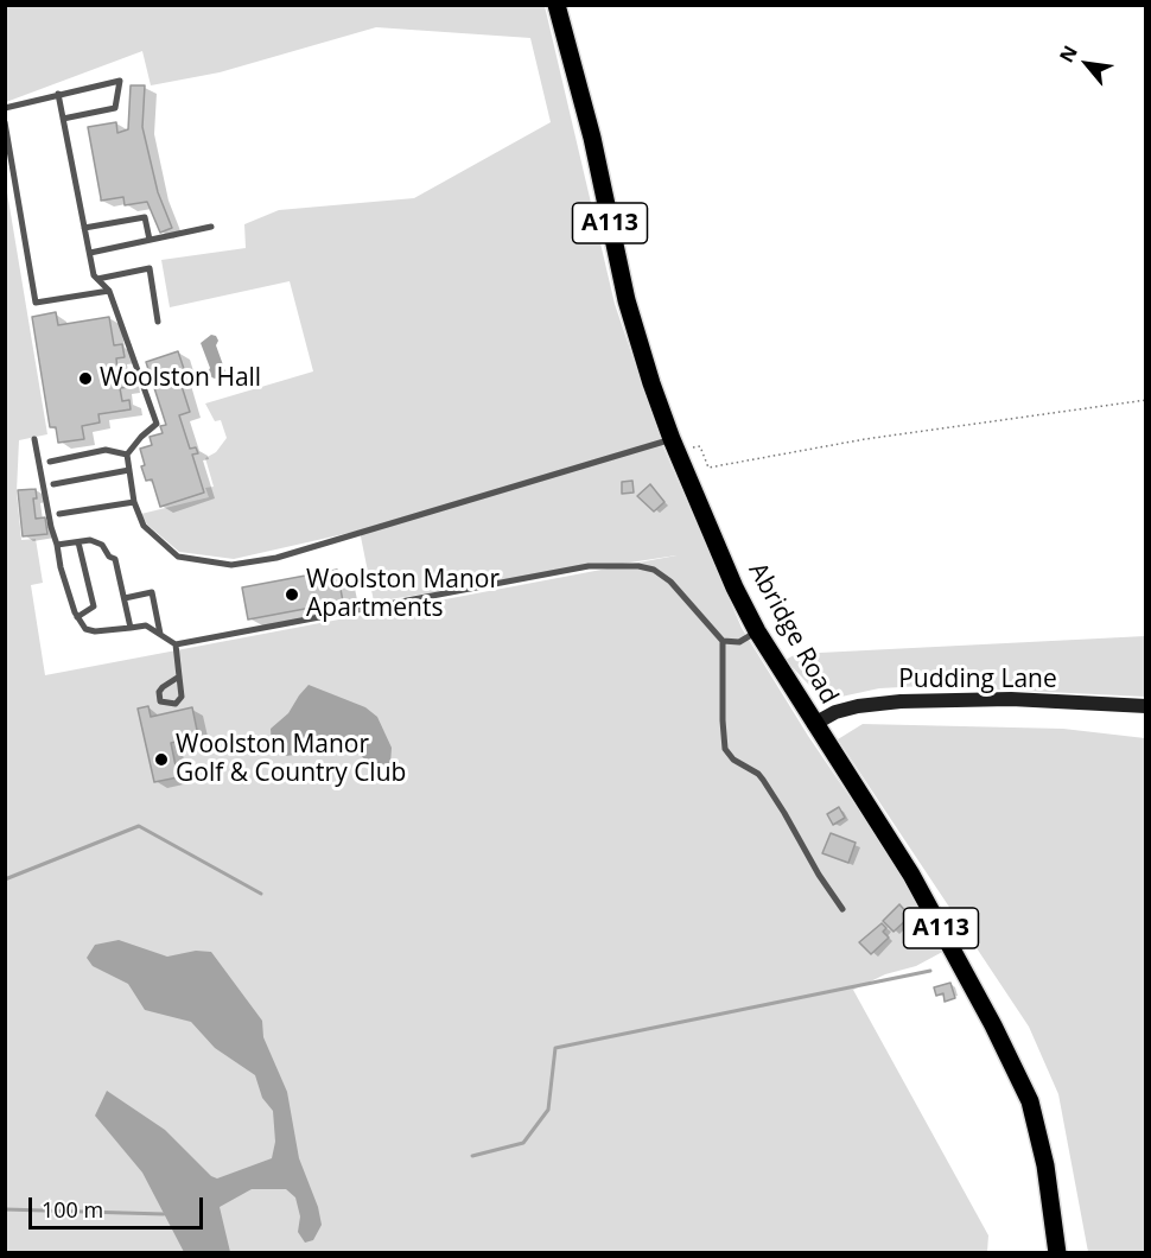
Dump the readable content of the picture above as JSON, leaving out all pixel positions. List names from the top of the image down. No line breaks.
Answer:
{"streets":{"main road":["A113","Abridge Road"],"street":["Pudding Lane"]},"crossings":[["Abridge Road","Pudding Lane"]],"places":["Woolston Hall","Woolston Manor Apartments","Woolston Manor Golf & Country Club"],"scale_bar":"100 m","north":"top left"}
